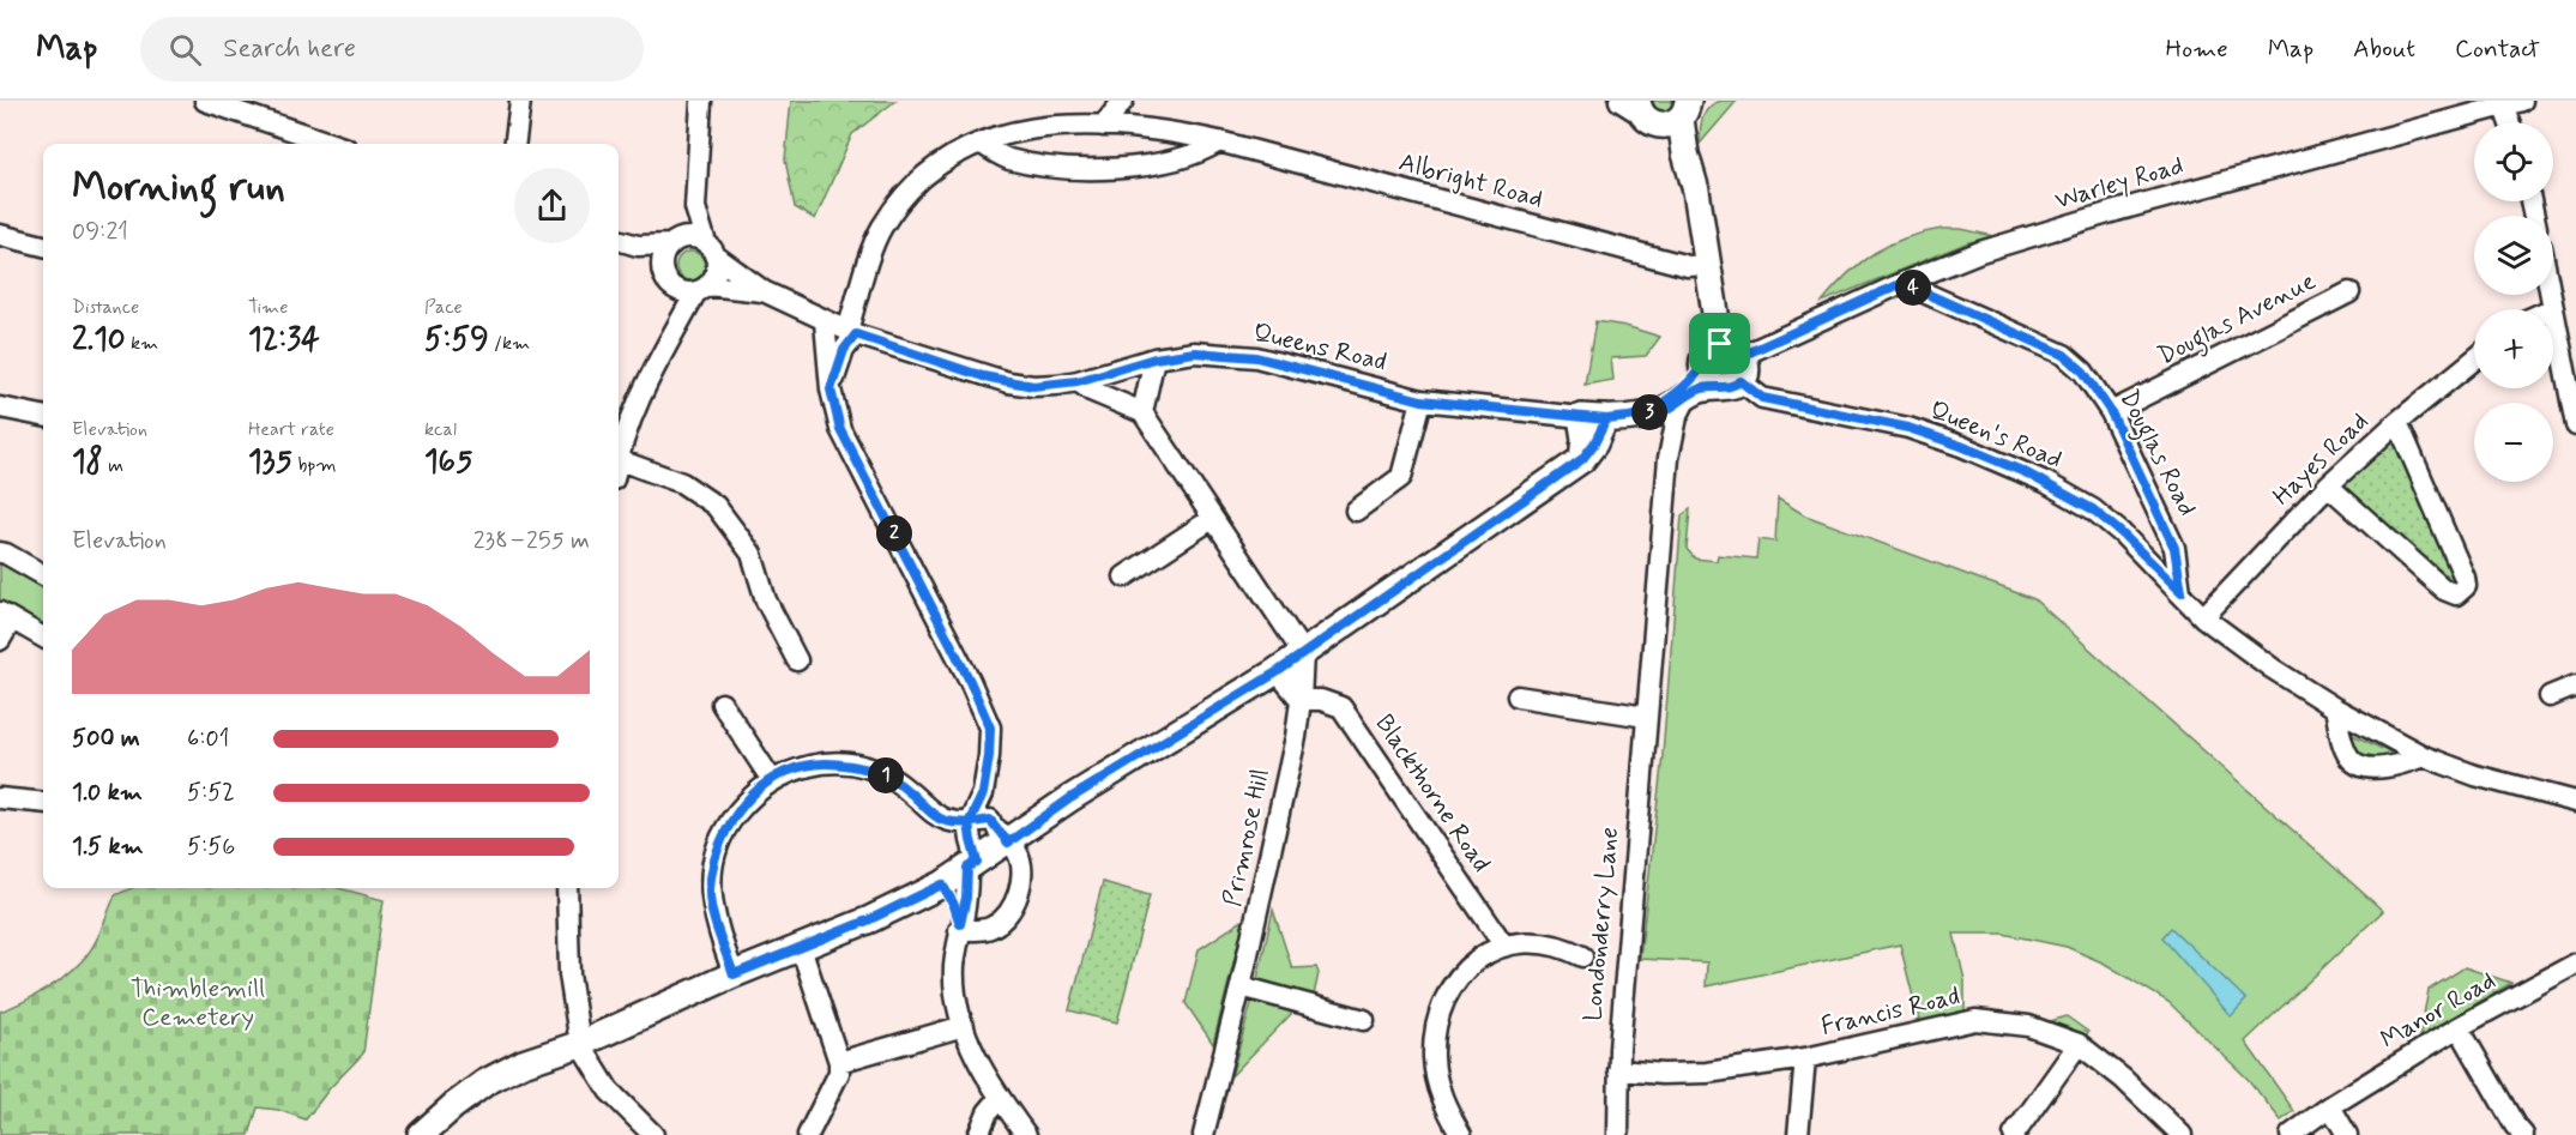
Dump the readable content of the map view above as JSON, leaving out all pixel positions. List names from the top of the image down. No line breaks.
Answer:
{"streets":{"street":["Albright Road","Warley Road","Douglas Avenue","Queens Road","Queen's Road","Douglas Road","Hayes Road","Blackthorne Road","Primrose Hill","Londonderry Lane","Manor Road","Francis Road"]},"crossings":[["Albright Road","Queens Road"],["Warley Road","Queen's Road"],["Warley Road","Douglas Road"],["Douglas Avenue","Douglas Road"],["Queen's Road","Douglas Road"],["Queen's Road","Hayes Road"],["Blackthorne Road","Primrose Hill"],["Londonderry Lane","Francis Road"]],"parks":["Thimblemill Cemetery"],"page":{"header":"Map","search":"Search here","nav":["Home","Map","About","Contact"],"map_buttons":["+","−"],"heading":["Morning run","09:21"],"stats":[["Distance","2.10 km"],["Time","12:34"],["Pace","5:59 /km"],["Elevation","18 m"],["Heart rate","135 bpm"],["kcal","165"]],"pins":["4","3","2","1"],"chart":["Elevation","238–255 m"],"list":[{"name":"500 m","note":"6:01"},{"name":"1.0 km","note":"5:52"},{"name":"1.5 km","note":"5:56"}]}}
